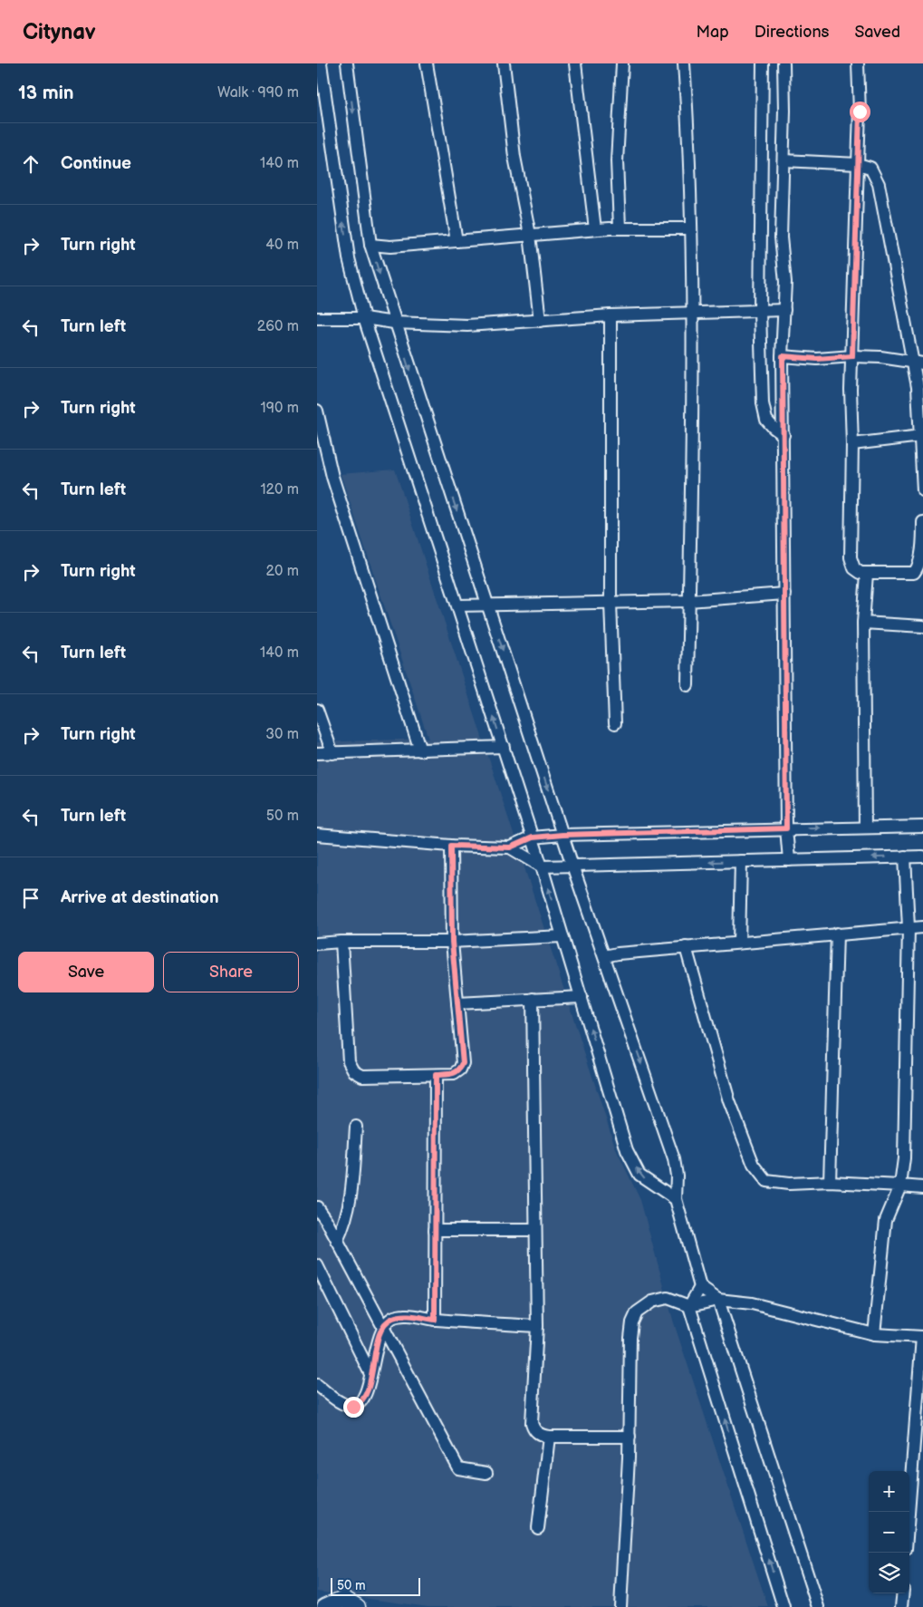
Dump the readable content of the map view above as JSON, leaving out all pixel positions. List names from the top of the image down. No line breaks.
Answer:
{"scale_bar":"50 m","page":{"header":"Citynav","nav":["Map","Directions","Saved"],"heading":["13 min","Walk · 990 m"],"list":[["Continue","140 m"],["Turn right","40 m"],["Turn left","260 m"],["Turn right","190 m"],["Turn left","120 m"],["Turn right","20 m"],["Turn left","140 m"],["Turn right","30 m"],["Turn left","50 m"],"Arrive at destination"],"buttons":["Save","Share"],"map_buttons":["+","−"],"scale":"50 m"}}
